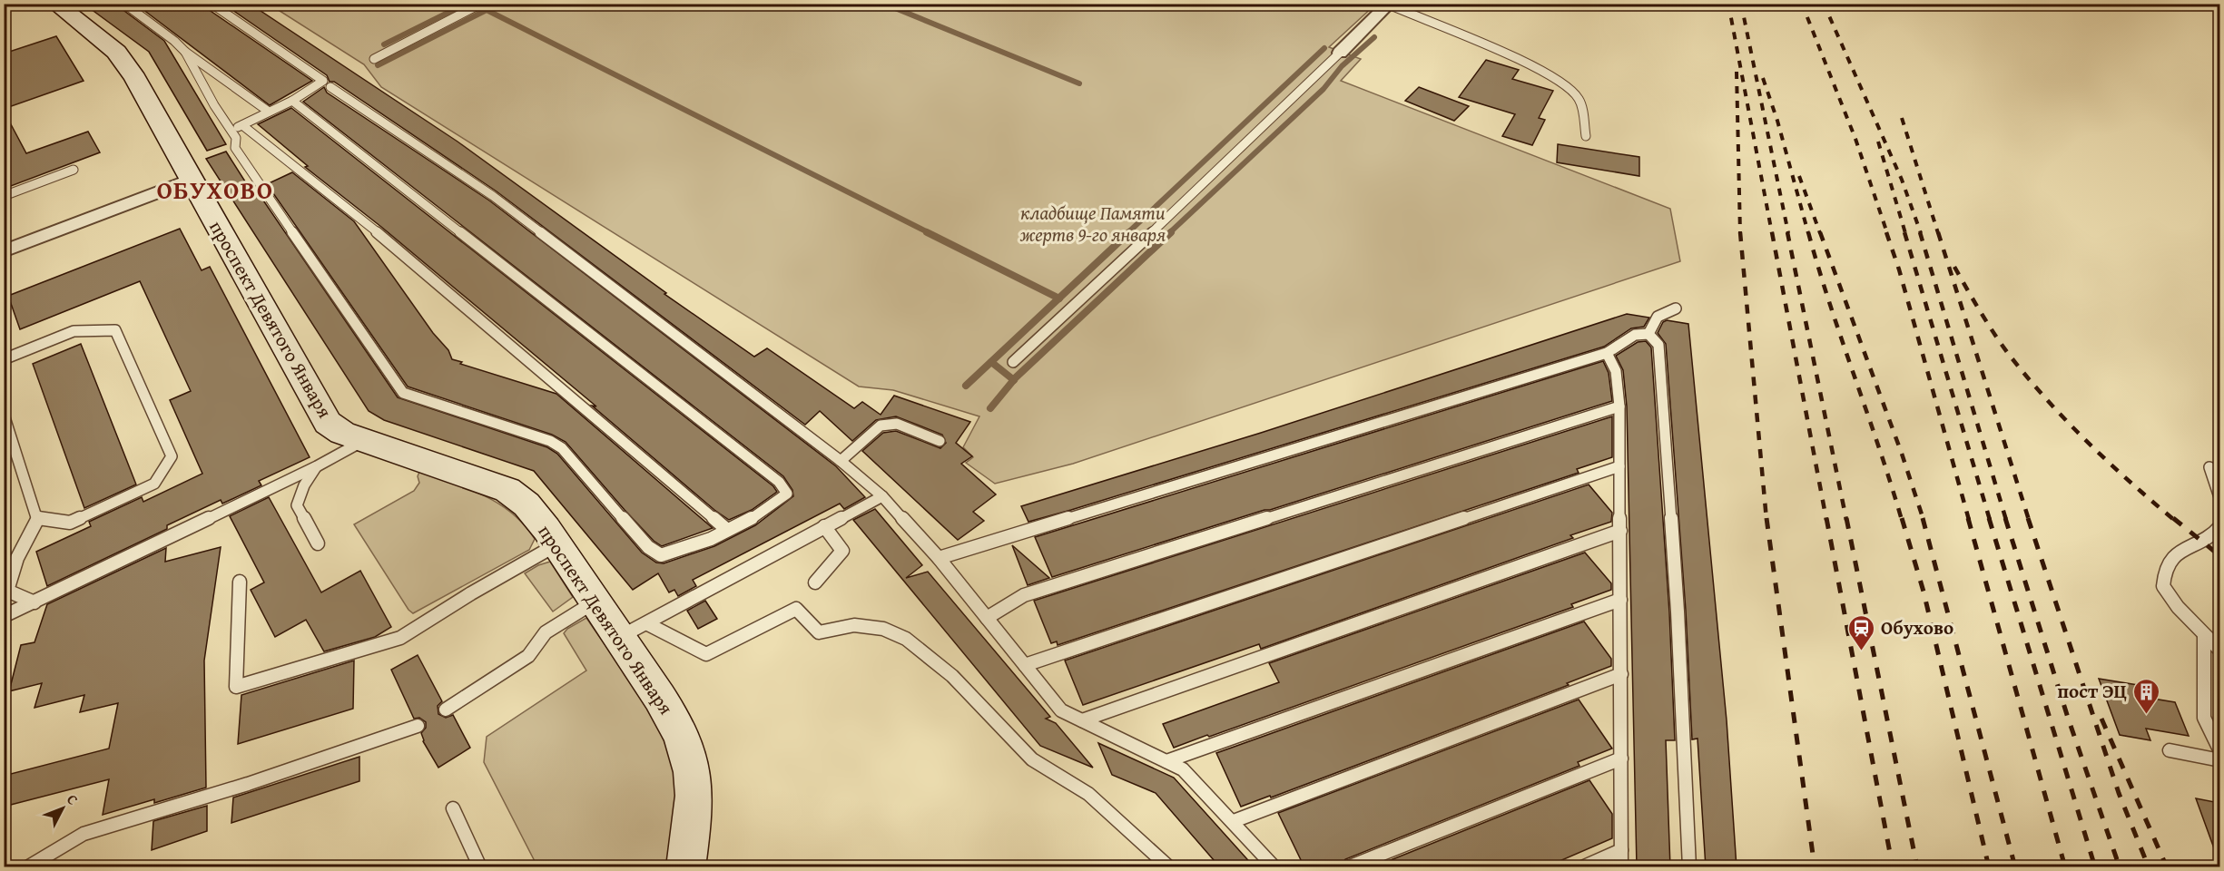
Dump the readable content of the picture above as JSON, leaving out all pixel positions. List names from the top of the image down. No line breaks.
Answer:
{"streets":{"street":["проспект Девятого Января"]},"districts":["ОБУХОВО"],"parks":["кладбище Памяти жертв 9-го января"],"places":{"station":["Обухово"],"building":["пост ЭЦ"]},"north":"top right"}
